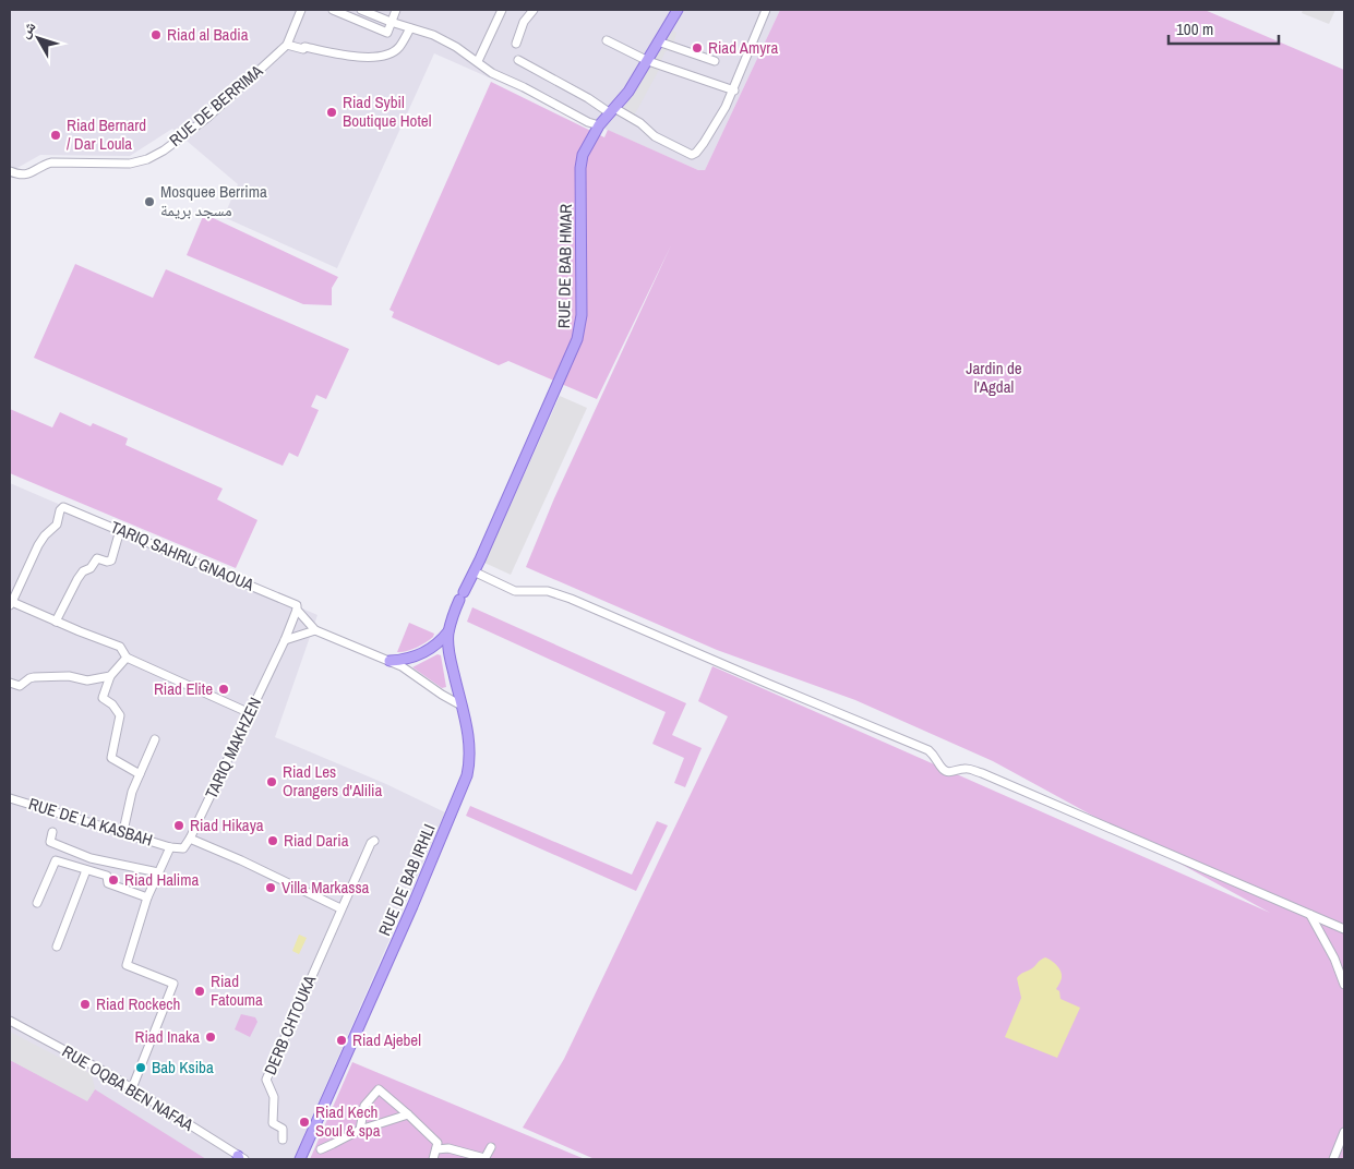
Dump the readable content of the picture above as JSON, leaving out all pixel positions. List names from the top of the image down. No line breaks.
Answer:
{"streets":{"main road":["RUE DE BAB HMAR","RUE DE BAB IRHLI"],"street":["RUE DE BERRIMA","TARIQ SAHRIJ GNAOUA","TARIQ MAKHZEN","RUE DE LA KASBAH","DERB CHTOUKA","RUE OQBA BEN NAFAA"]},"crossings":[["RUE DE BAB HMAR","RUE DE BAB IRHLI"],["TARIQ SAHRIJ GNAOUA","TARIQ MAKHZEN"]],"parks":["Jardin de l'Agdal"],"places":["Riad al Badia","Riad Amyra","Riad Sybil Boutique Hotel","Riad Bernard / Dar Loula","Mosquee Berrima مسجد بريمة","Riad Elite","Riad Les Orangers d'Alilia","Riad Hikaya","Riad Daria","Riad Halima","Villa Markassa","Riad Fatouma","Riad Rockech","Riad Inaka","Riad Ajebel","Bab Ksiba","Riad Kech Soul & spa"],"scale_bar":"100 m","north":"top left"}
